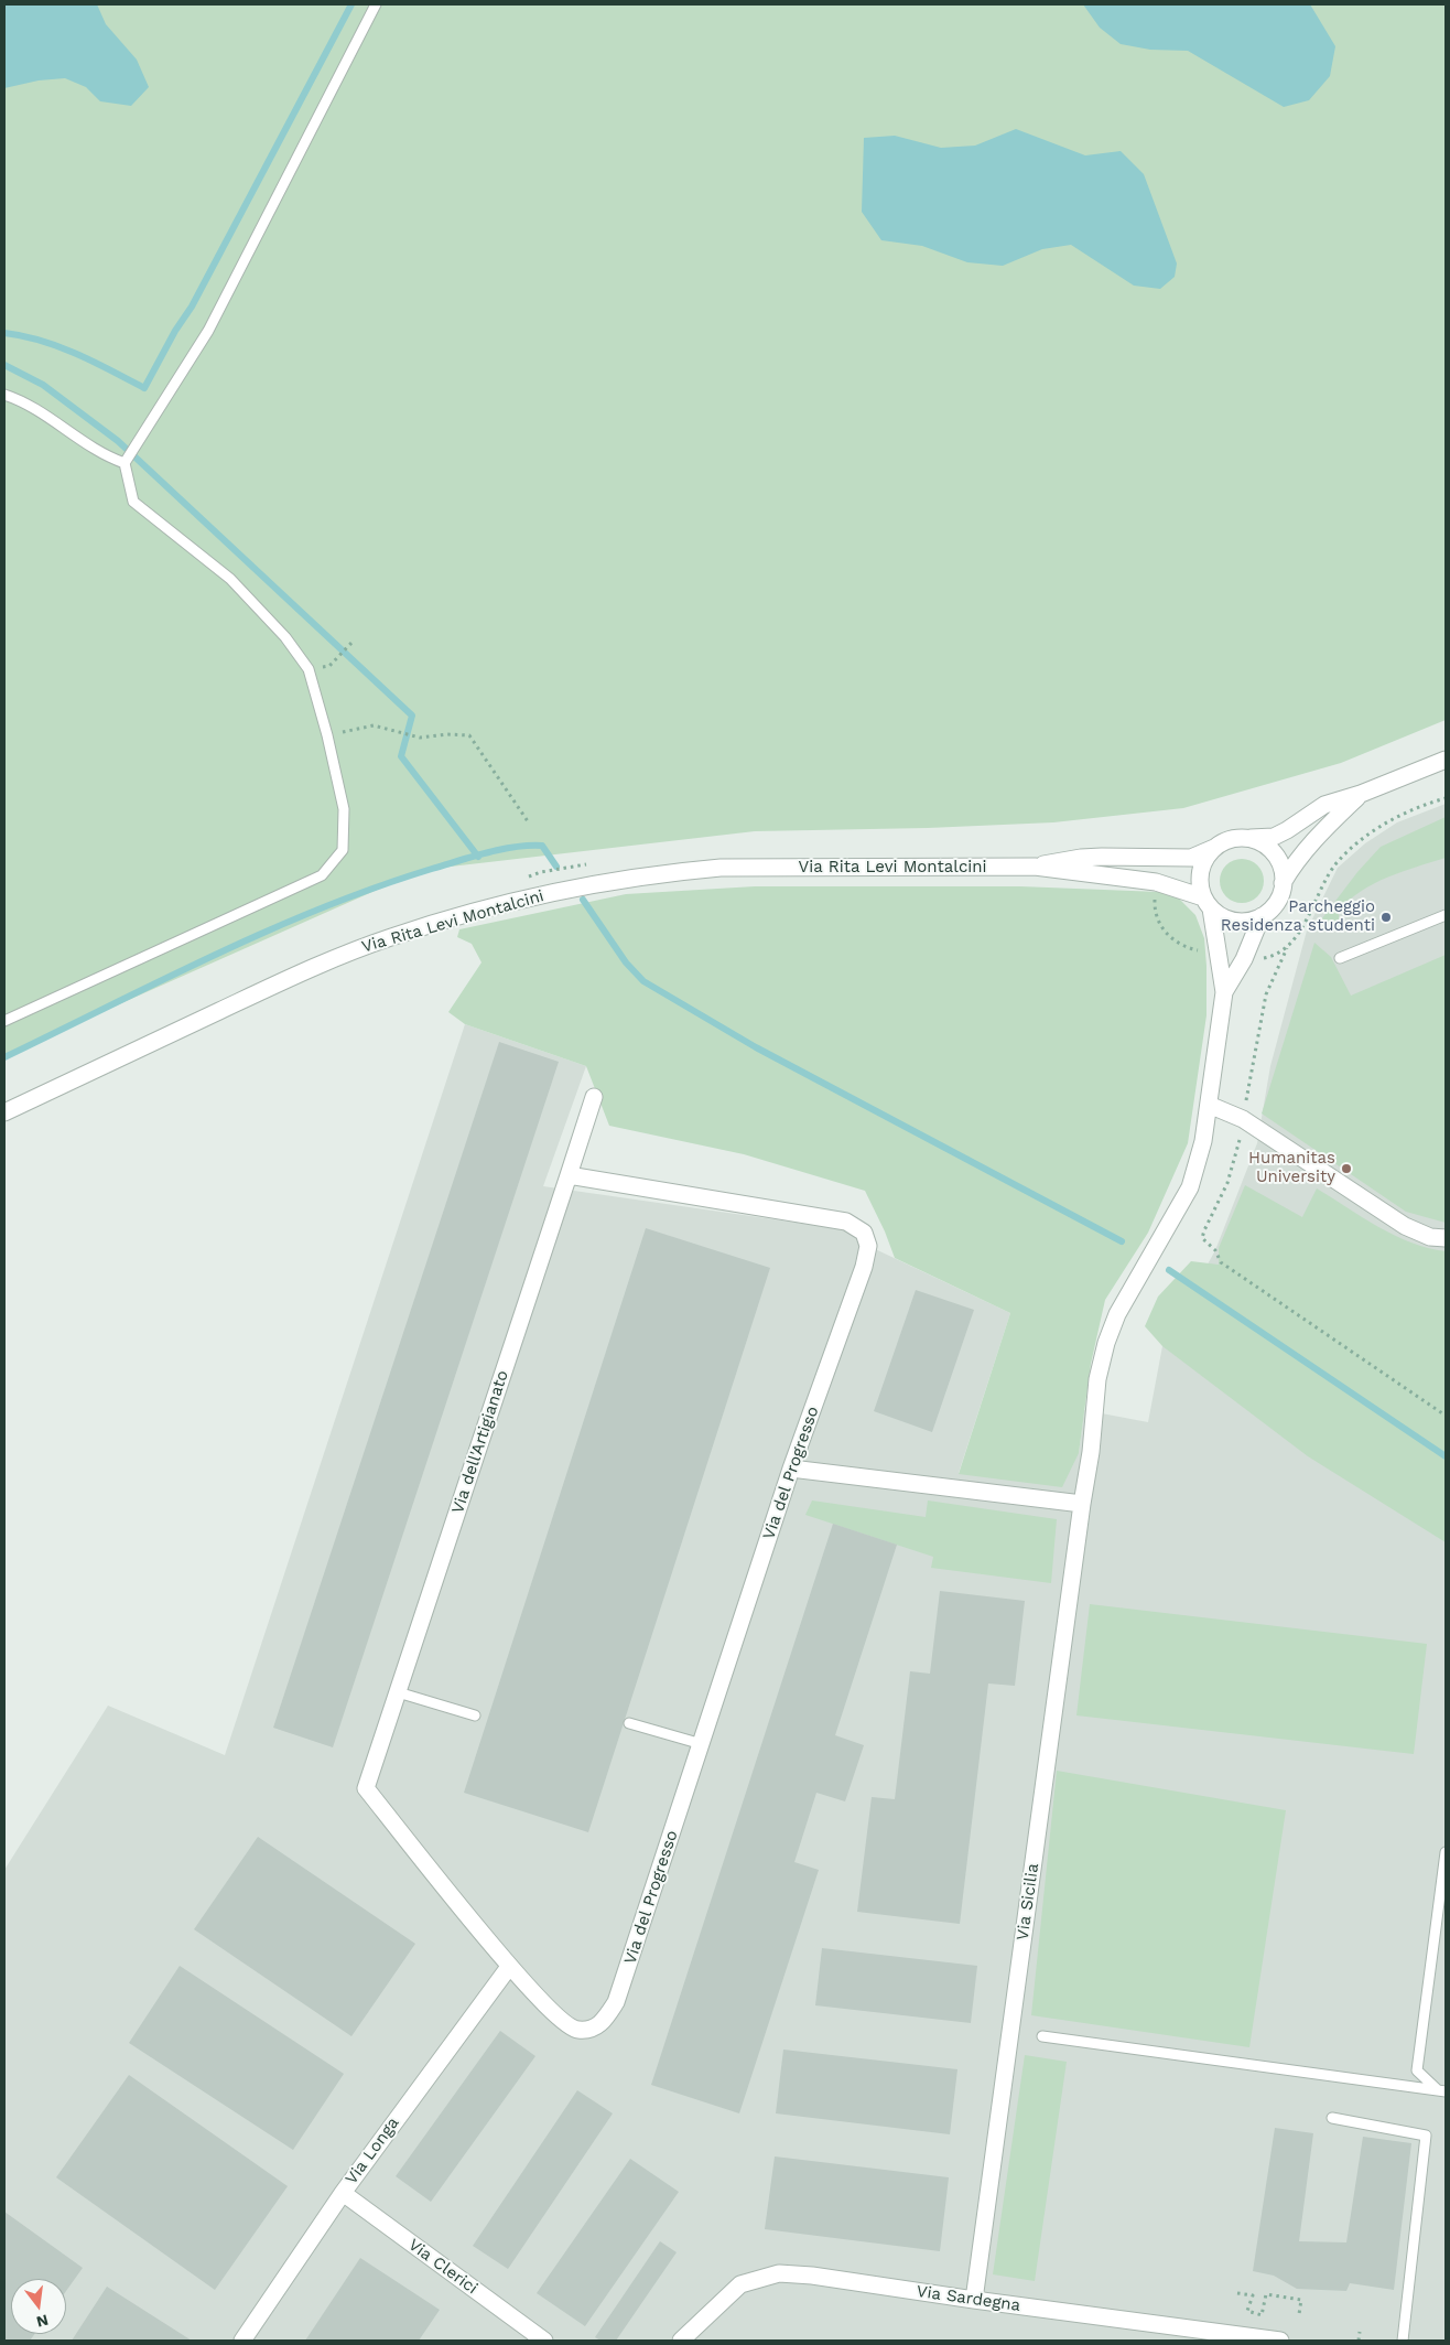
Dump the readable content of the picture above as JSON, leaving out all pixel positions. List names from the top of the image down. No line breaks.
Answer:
{"streets":{"street":["Via Rita Levi Montalcini","Via dell'Artigianato","Via del Progresso","Via Sicilia","Via Longa","Via Clerici","Via Sardegna"]},"crossings":[["Via dell'Artigianato","Via del Progresso"],["Via del Progresso","Via Longa"],["Via Sicilia","Via Sardegna"],["Via Longa","Via Clerici"]],"places":["Parcheggio Residenza studenti","Humanitas University"],"north":"bottom"}
